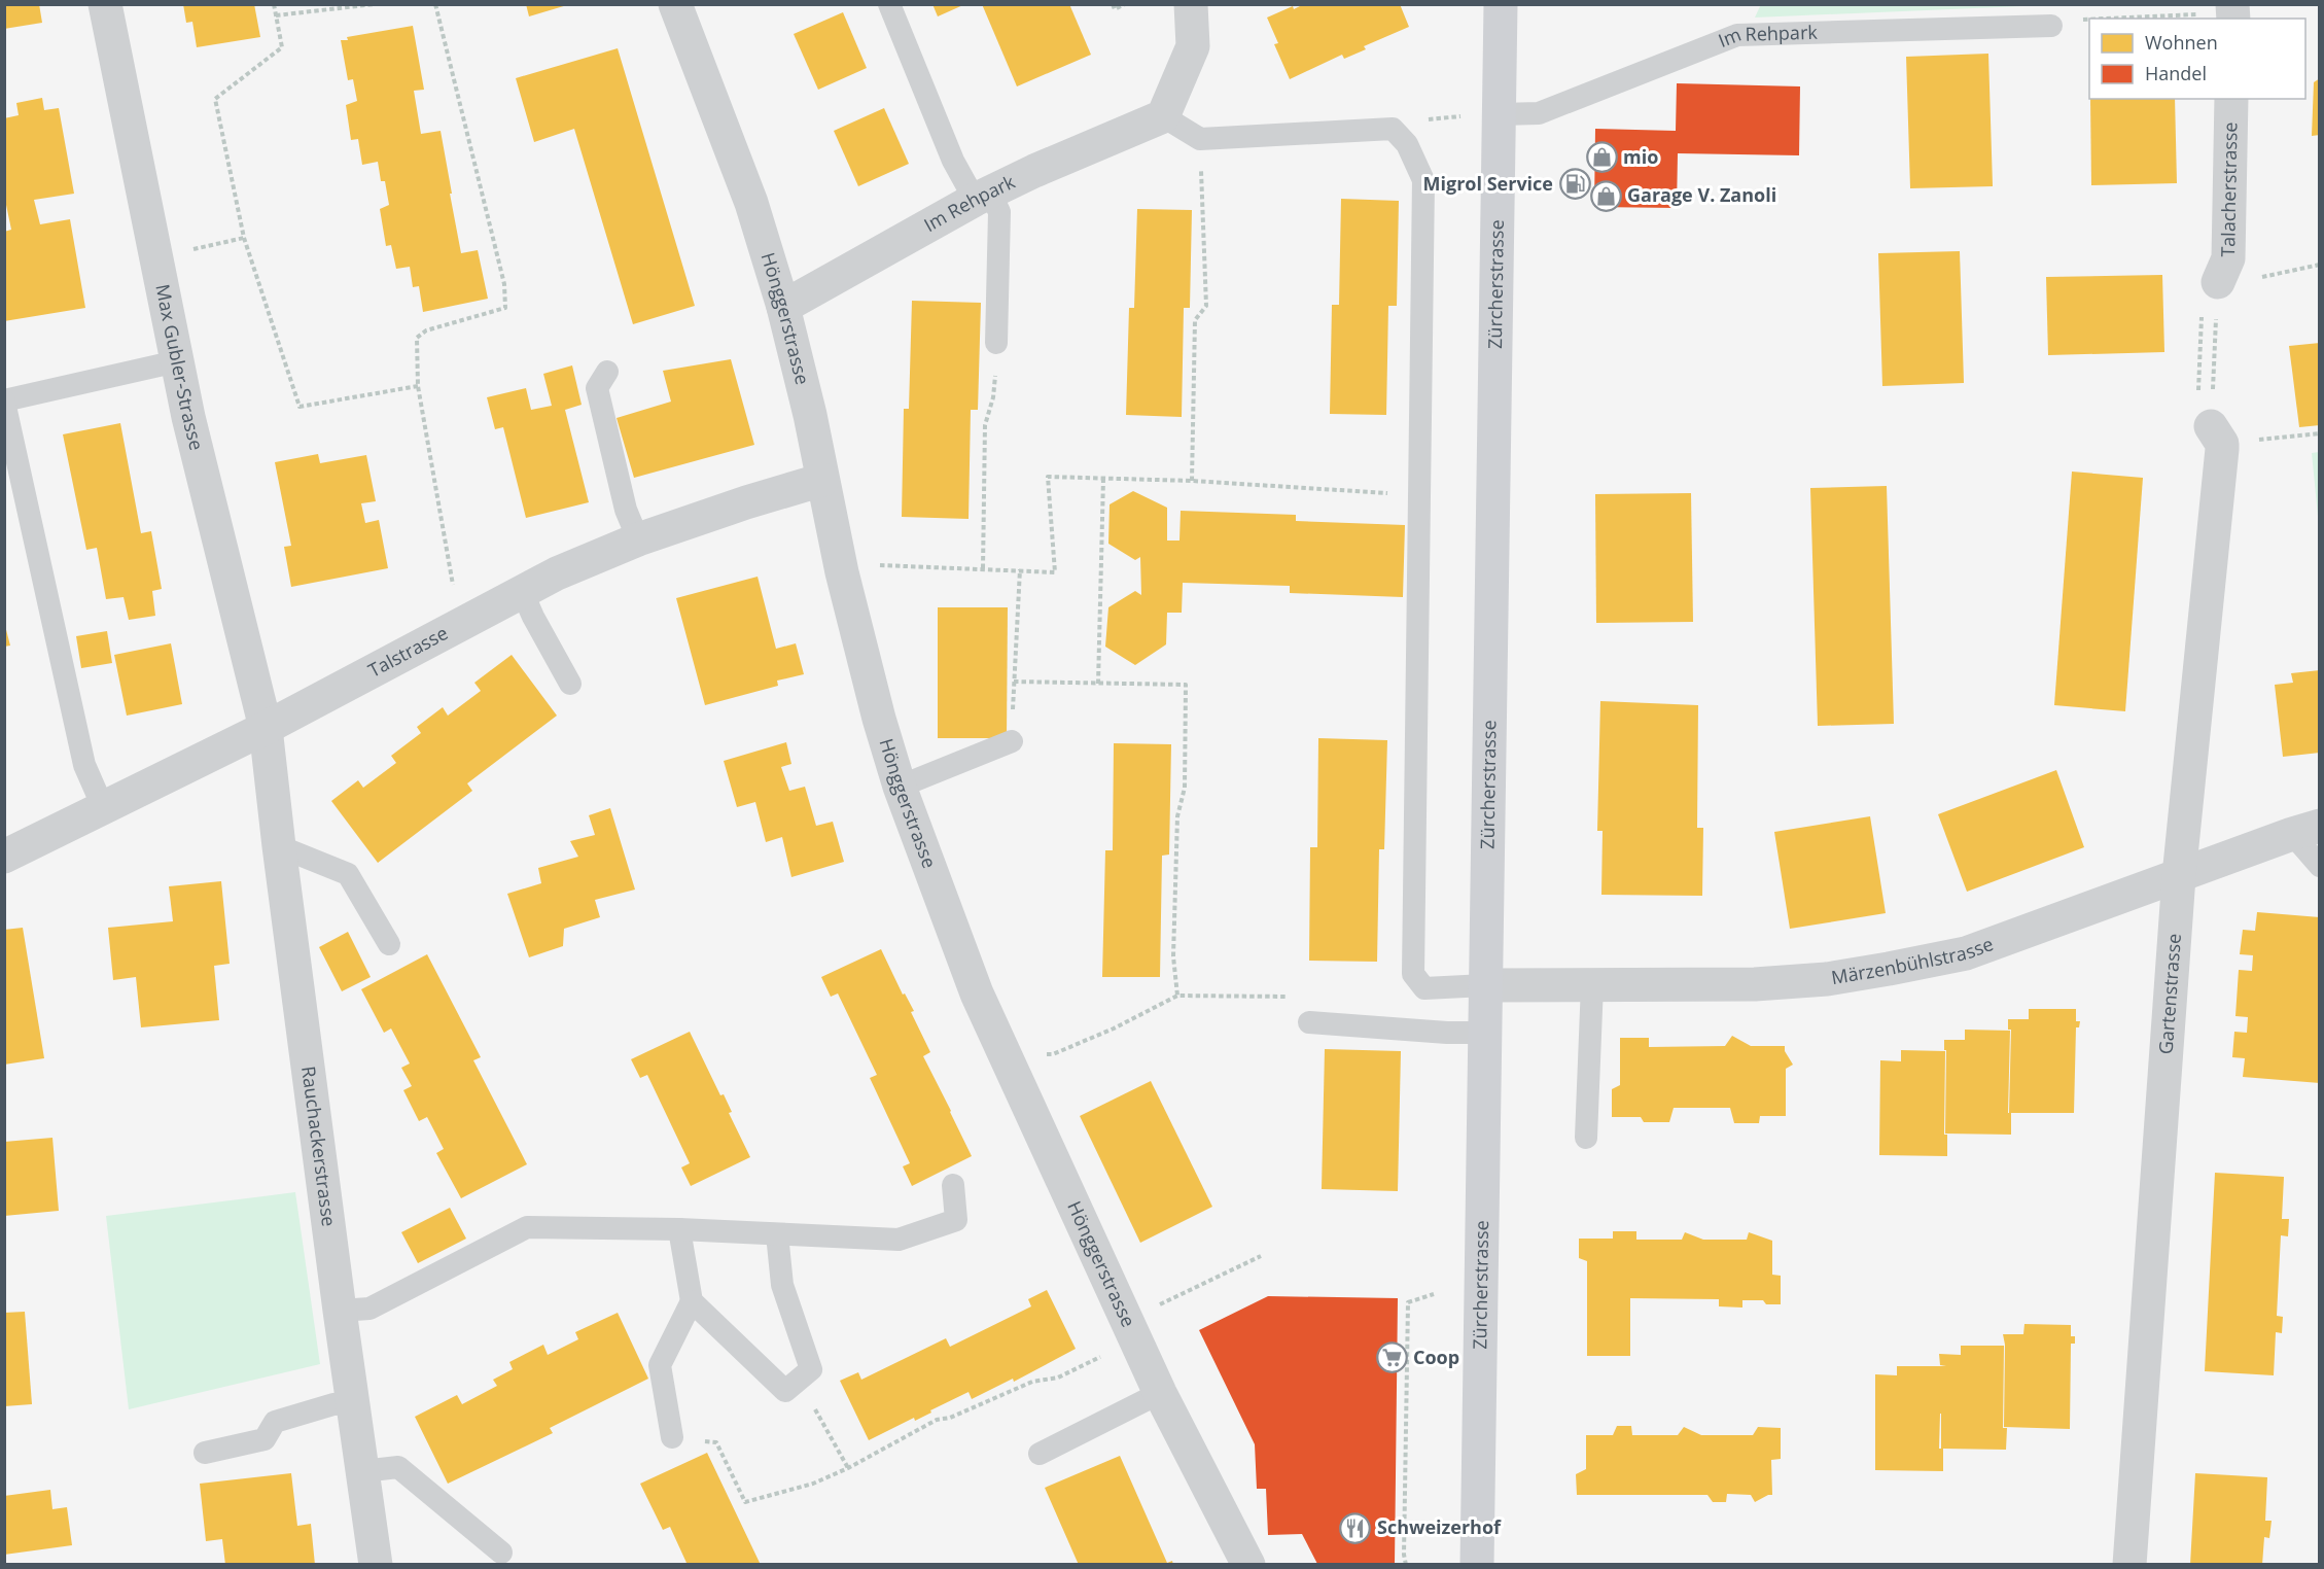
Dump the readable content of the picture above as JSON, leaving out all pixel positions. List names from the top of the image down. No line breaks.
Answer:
{"streets":{"main road":["Zürcherstrasse"],"street":["Im Rehpark","Talacherstrasse","Hönggerstrasse","Max Gubler-Strasse","Talstrasse","Märzenbühlstrasse","Gartenstrasse","Rauchackerstrasse"]},"crossings":[["Im Rehpark","Zürcherstrasse"],["Im Rehpark","Hönggerstrasse"],["Zürcherstrasse","Märzenbühlstrasse"],["Hönggerstrasse","Talstrasse"],["Max Gubler-Strasse","Talstrasse"],["Max Gubler-Strasse","Rauchackerstrasse"],["Talstrasse","Rauchackerstrasse"],["Märzenbühlstrasse","Gartenstrasse"]],"places":{"shop":["mio","Garage V. Zanoli"],"fuel station":["Migrol Service"],"supermarket":["Coop"],"restaurant":["Schweizerhof"]},"legend":["Wohnen","Handel"]}
